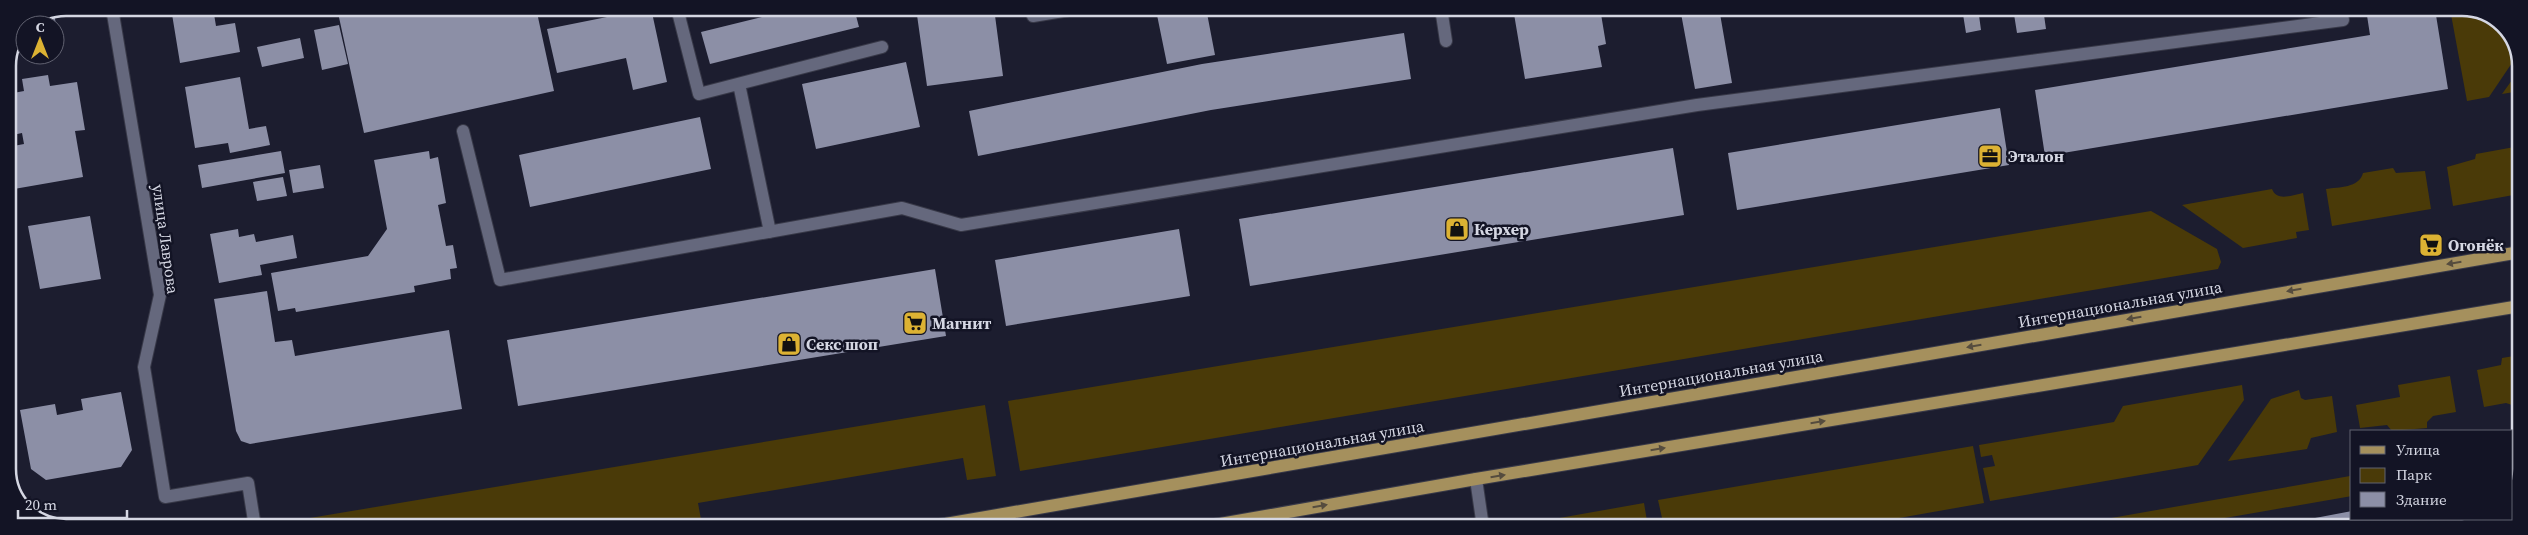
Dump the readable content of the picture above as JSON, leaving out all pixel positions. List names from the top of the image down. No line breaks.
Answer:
{"streets":{"main road":["Интернациональная улица"],"street":["улица Лаврова"]},"places":{"office":["Эталон"],"shop":["Керхер","Секс шоп"],"supermarket":["Огонёк","Магнит"]},"legend":["Улица","Парк","Здание"],"scale_bar":"20 m","north":"top"}
